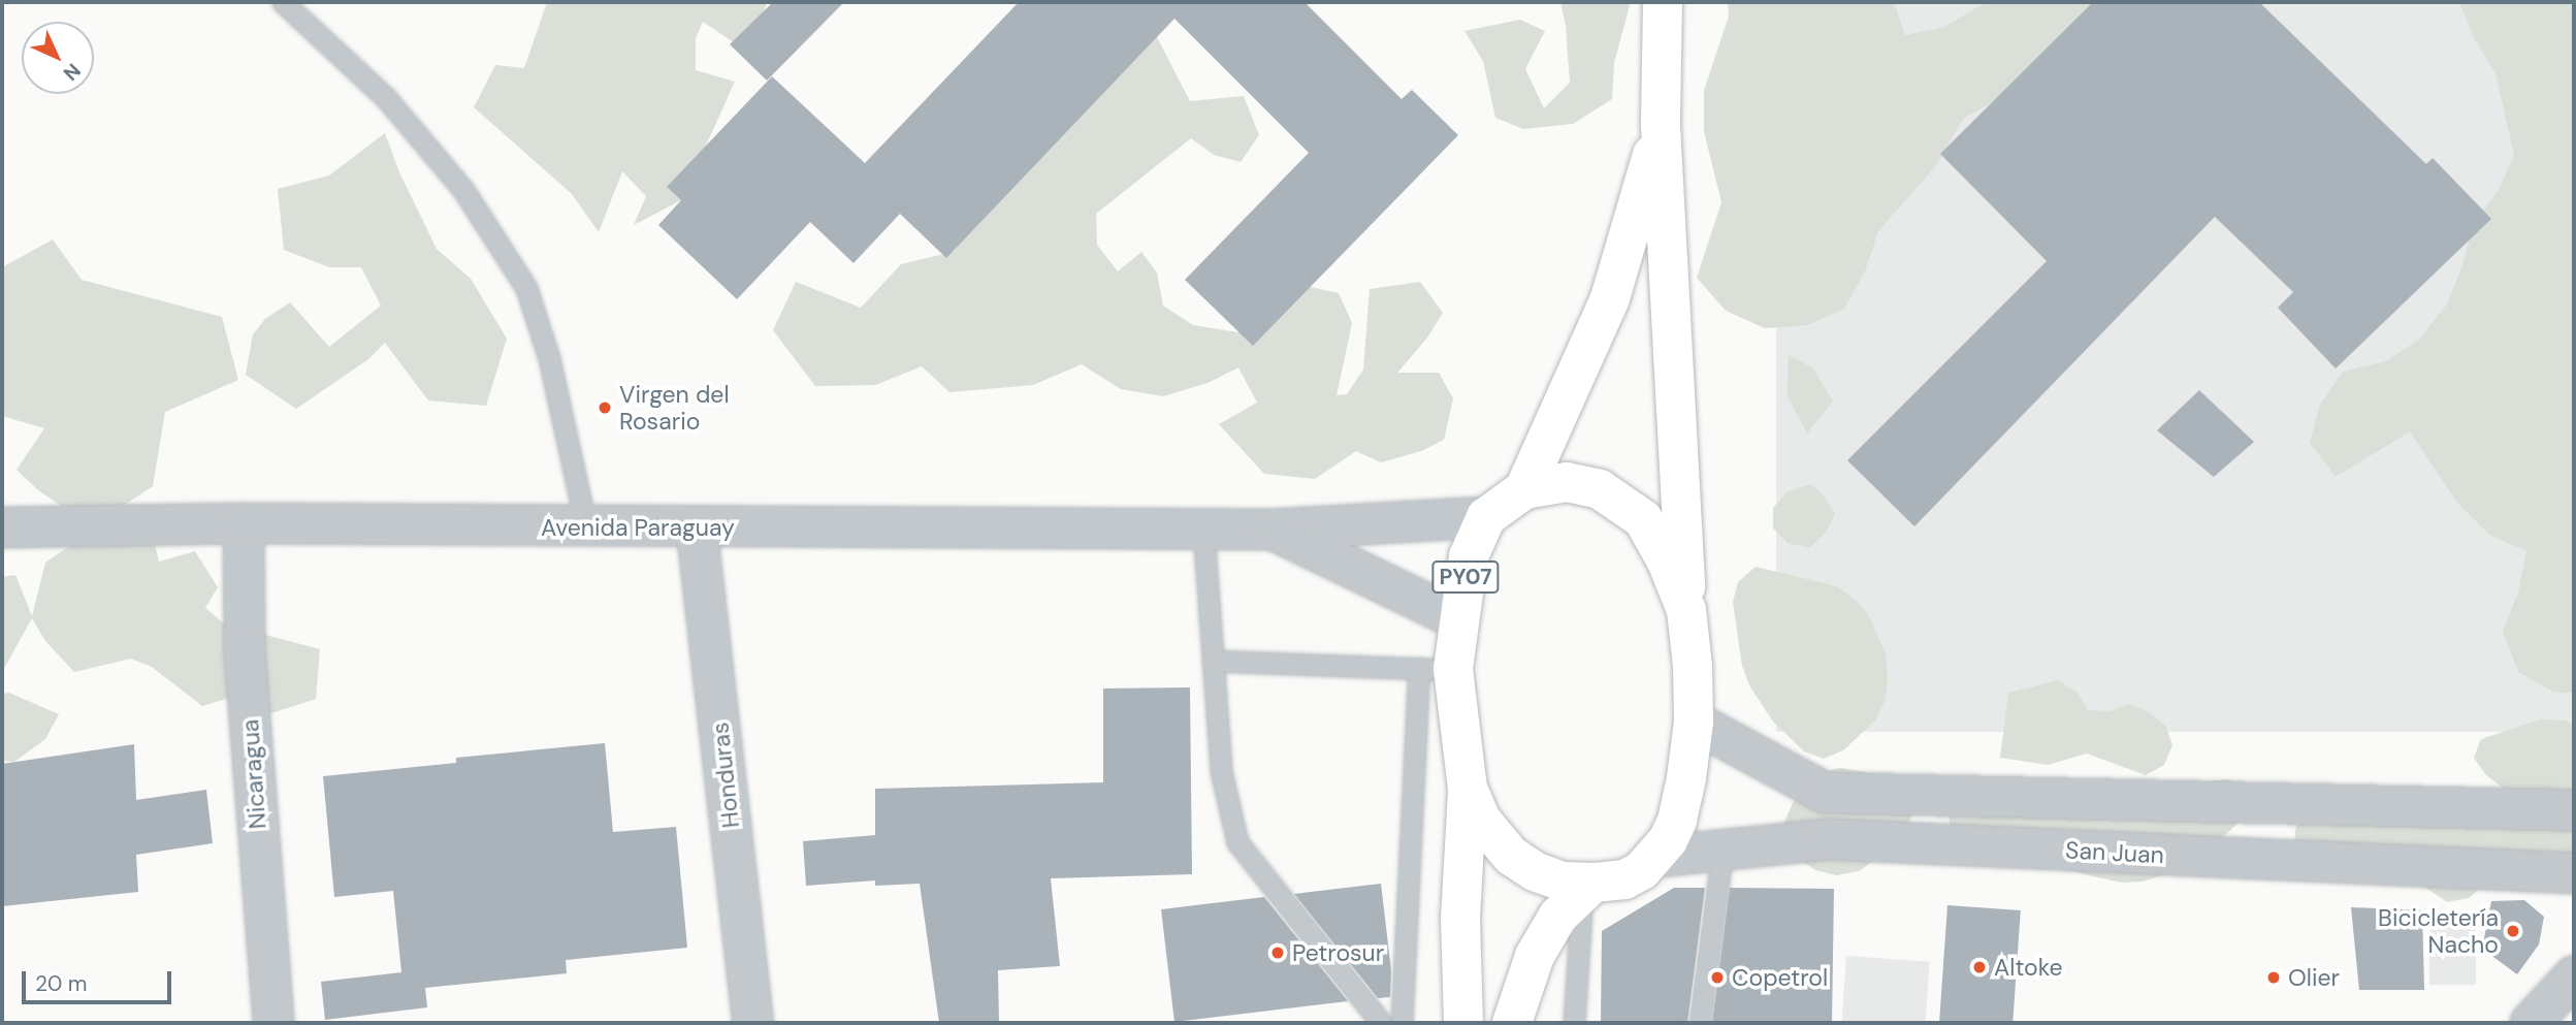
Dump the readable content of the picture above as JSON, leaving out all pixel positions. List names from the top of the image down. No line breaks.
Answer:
{"streets":{"highway":["PY07"],"street":["Avenida Paraguay","Nicaragua","Honduras","San Juan"]},"crossings":[["Avenida Paraguay","PY07"],["Avenida Paraguay","Nicaragua"],["Avenida Paraguay","Honduras"],["PY07","San Juan"]],"places":["Virgen del Rosario","Bicicletería Nacho","Petrosur","Altoke","Copetrol","Olier"],"scale_bar":"20 m","north":"bottom right"}
